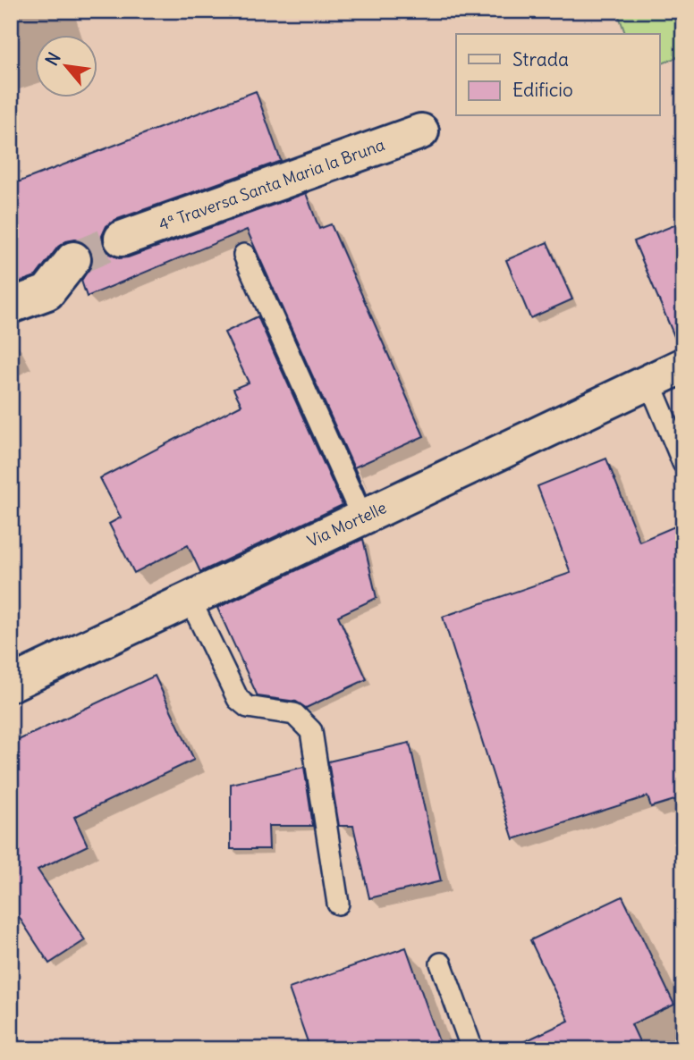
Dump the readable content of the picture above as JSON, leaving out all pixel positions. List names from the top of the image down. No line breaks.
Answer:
{"streets":{"street":["4ª Traversa Santa Maria la Bruna","Via Mortelle"]},"legend":["Strada","Edificio"],"north":"top left"}
